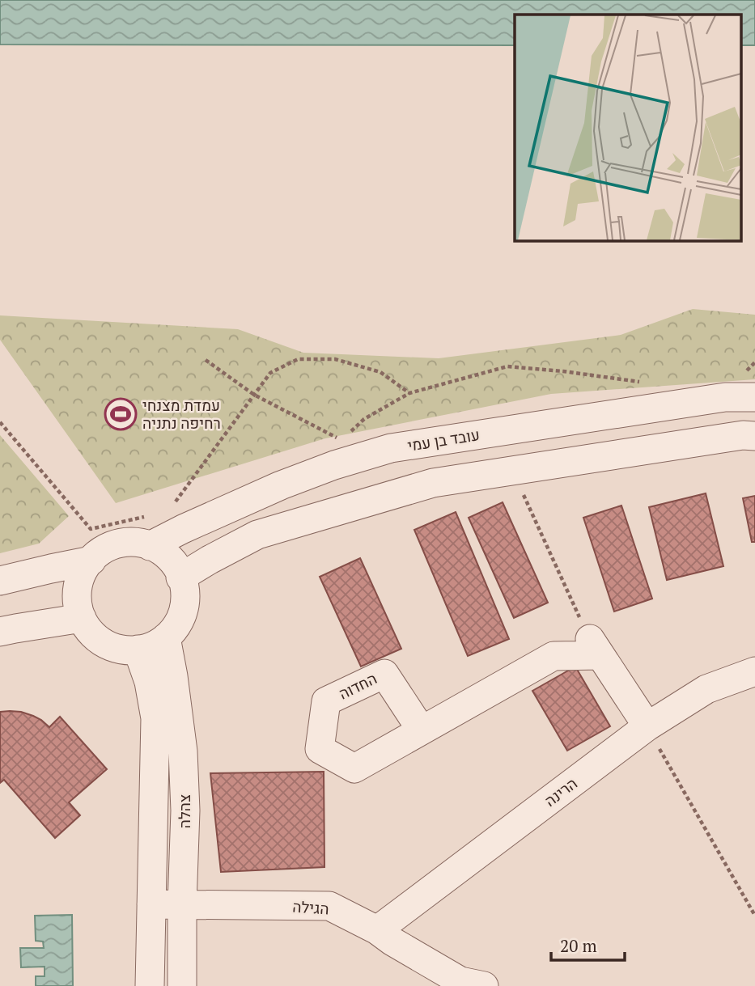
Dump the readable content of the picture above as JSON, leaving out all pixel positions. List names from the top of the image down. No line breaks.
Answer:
{"streets":{"street":["עובד בן עמי","הרינה","צהלה","הגילה"]},"crossings":[["עובד בן עמי","צהלה"],["הרינה","הגילה"],["צהלה","הגילה"]],"places":{"sports":["עמדת מצנחי רחיפה נתניה"]},"scale_bar":"20 m"}
